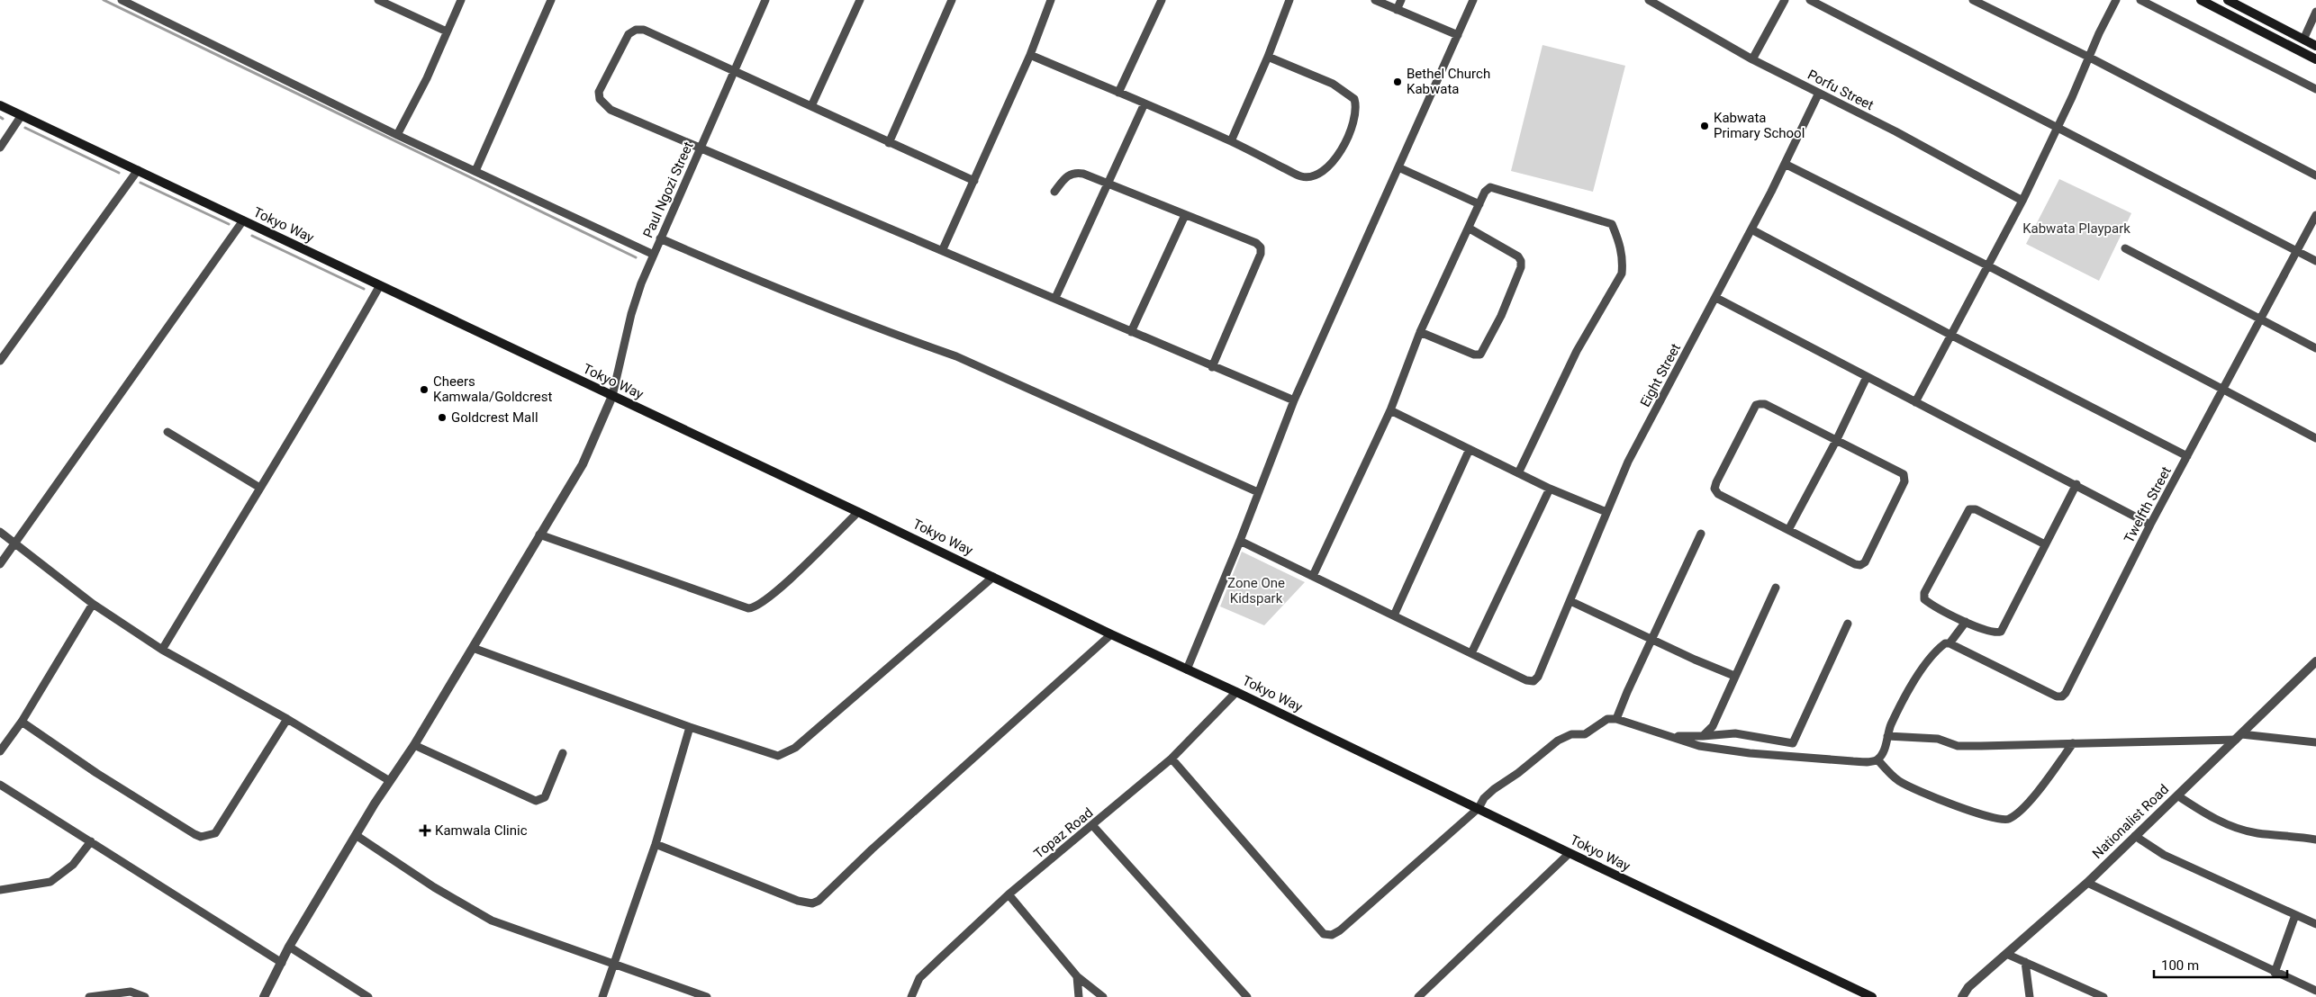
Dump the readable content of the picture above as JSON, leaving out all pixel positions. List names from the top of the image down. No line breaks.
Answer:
{"streets":{"main road":["Tokyo Way"],"street":["Porfu Street","Paul Ngozi Street","Eight Street","Twelfth Street","Nationalist Road","Topaz Road"]},"crossings":[["Porfu Street","Eight Street"],["Paul Ngozi Street","Tokyo Way"],["Tokyo Way","Topaz Road"]],"parks":["Kabwata Playpark","Zone One Kidspark"],"places":{"other":["Bethel Church Kabwata","Kabwata Primary School","Cheers Kamwala/Goldcrest","Goldcrest Mall"],"health":["Kamwala Clinic"]},"scale_bar":"100 m"}
